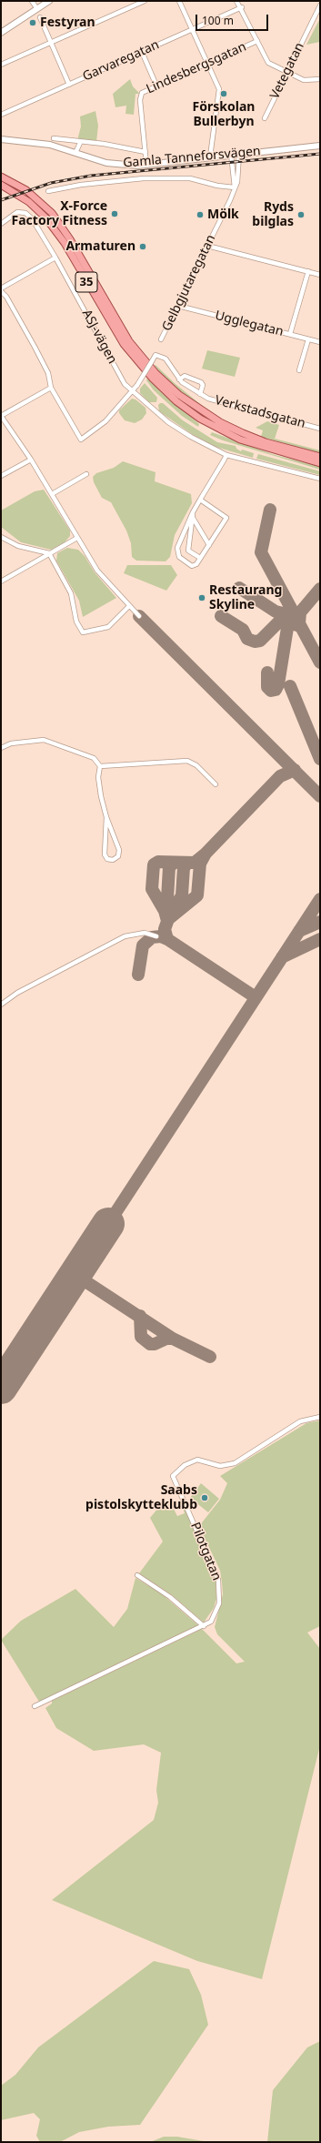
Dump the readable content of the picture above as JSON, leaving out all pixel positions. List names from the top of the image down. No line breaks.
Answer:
{"streets":{"main road":["35"],"street":["Garvaregatan","Lindesbergsgatan","Vetegatan","Gamla Tanneforsvägen","Gelbgjutaregatan","Ugglegatan","ASJ-vägen","Verkstadsgatan","Pilotgatan"]},"crossings":[["Lindesbergsgatan","Gamla Tanneforsvägen"],["Gamla Tanneforsvägen","Gelbgjutaregatan"],["Gelbgjutaregatan","Ugglegatan"],["ASJ-vägen","Verkstadsgatan"]],"places":["Festyran","Förskolan Bullerbyn","X-Force Factory Fitness","Mölk","Ryds bilglas","Armaturen","Restaurang Skyline","Saabs pistolskytteklubb"],"scale_bar":"100 m"}
